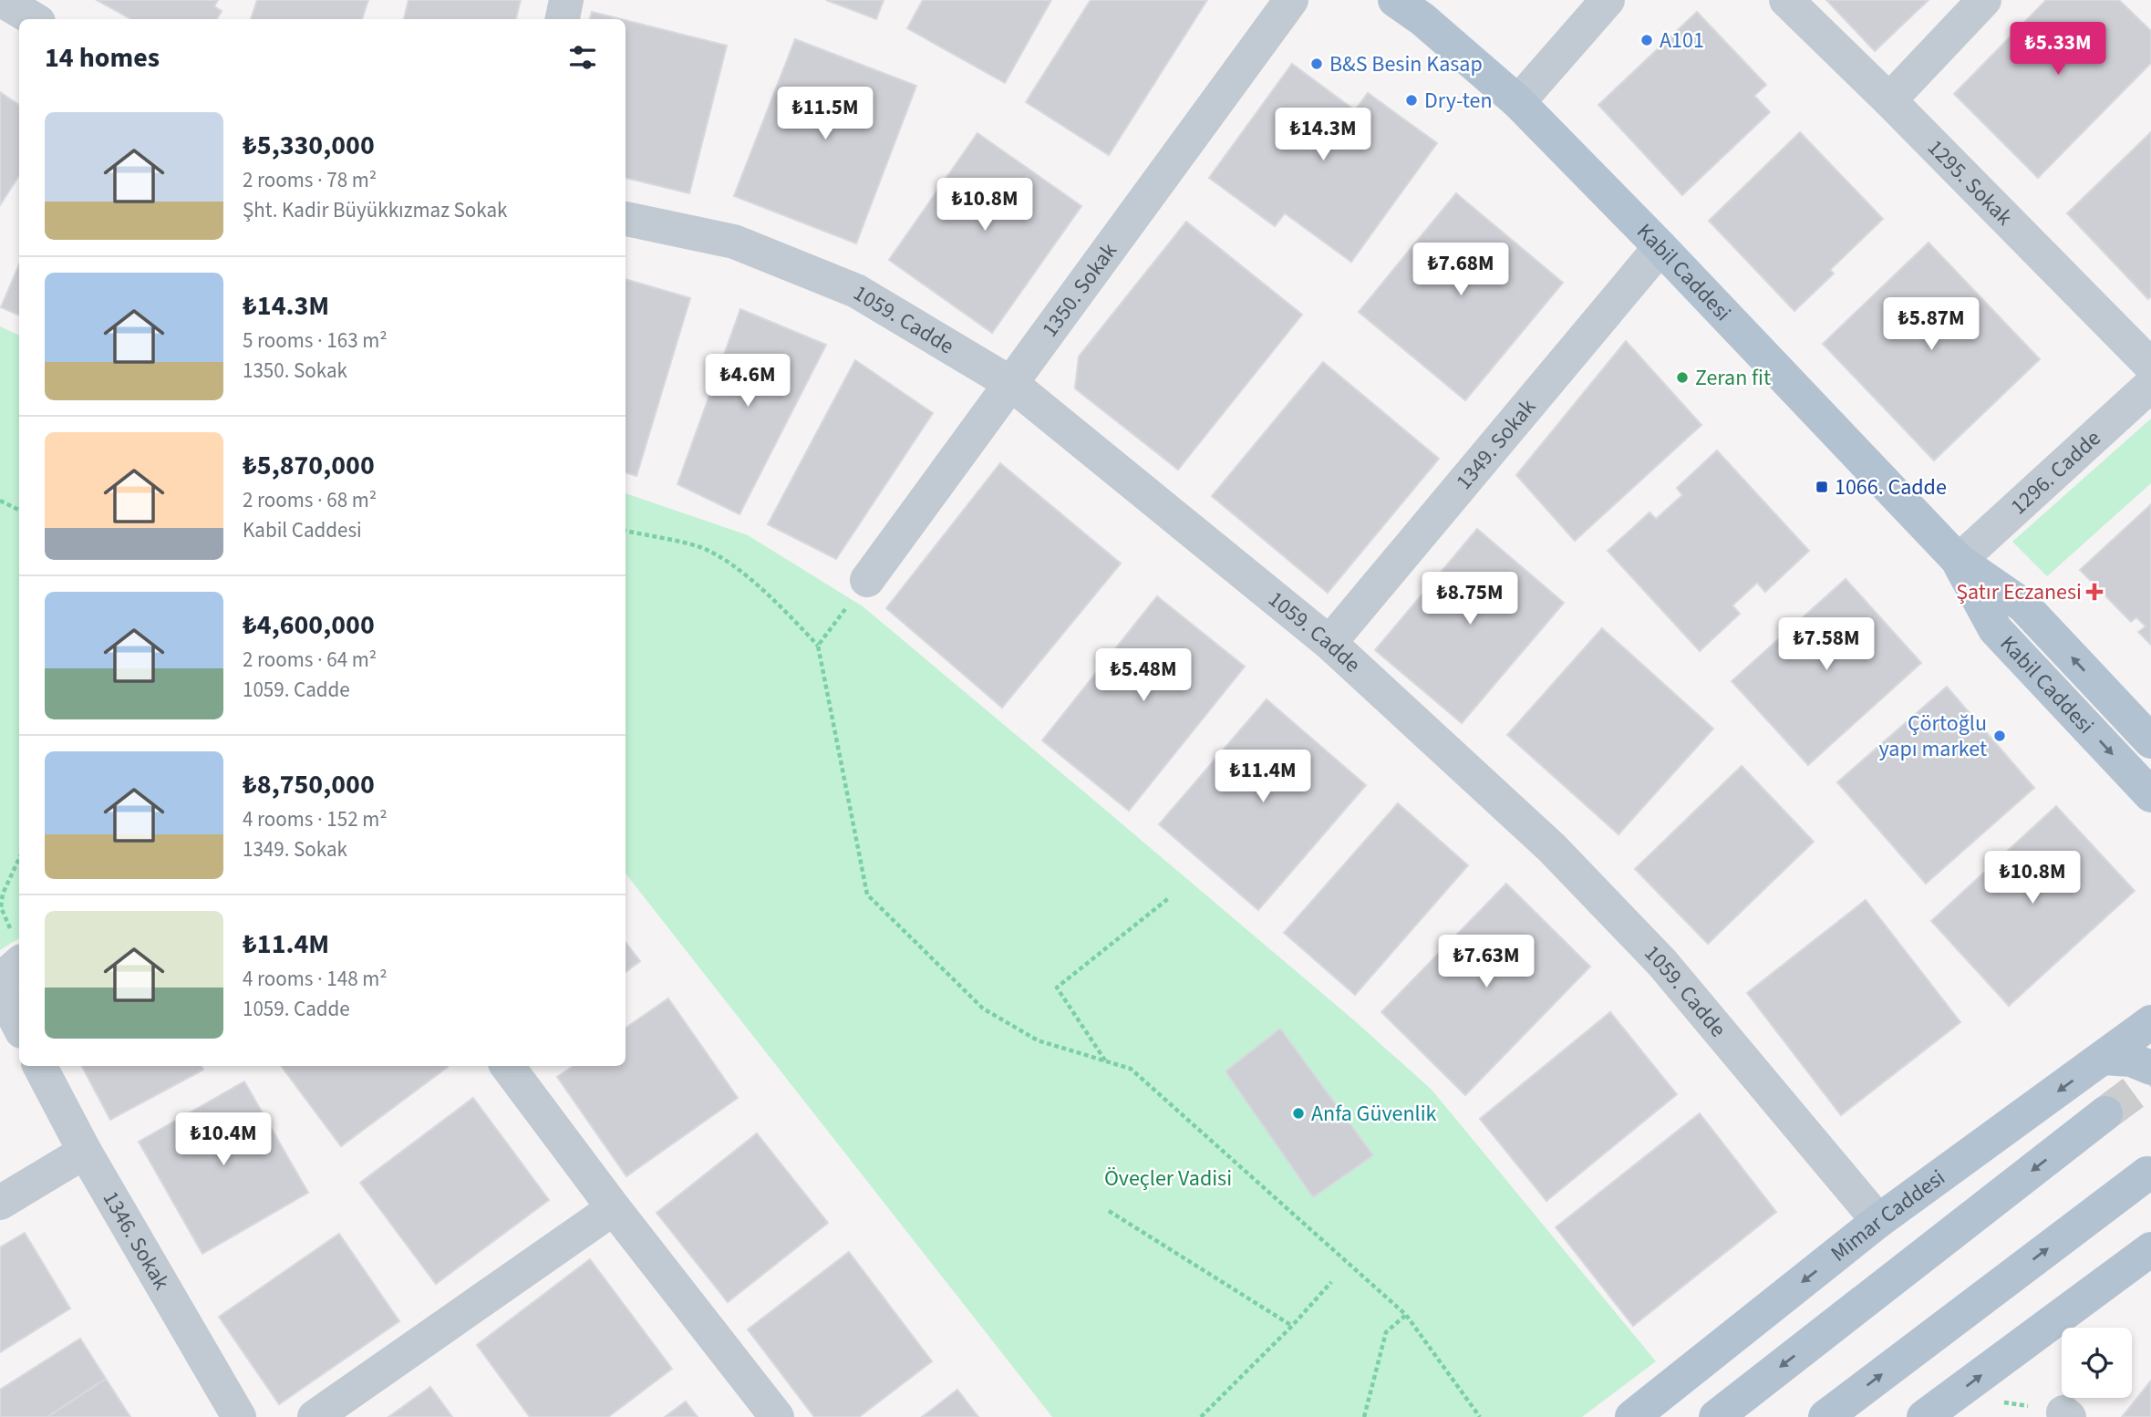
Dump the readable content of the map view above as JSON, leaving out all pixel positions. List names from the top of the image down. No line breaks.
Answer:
{"streets":{"main road":["Kabil Caddesi","Mimar Caddesi"],"street":["1295. Sokak","1350. Sokak","1059. Cadde","1349. Sokak","1296. Cadde","1346. Sokak"]},"crossings":[["Kabil Caddesi","1349. Sokak"],["Kabil Caddesi","1296. Cadde"],["1350. Sokak","1059. Cadde"],["1059. Cadde","1349. Sokak"],["1059. Cadde","Mimar Caddesi"]],"parks":["Öveçler Vadisi"],"places":{"other":["A101","B&S Besin Kasap","Dry-ten","Zeran fit","Çörtoğlu yapı market","Anfa Güvenlik"],"transit":["1066. Cadde"],"health":["Şatır Eczanesi"]},"page":{"heading":"14 homes","price":["₺5.33M","₺11.5M","₺14.3M","₺10.8M","₺7.68M","₺5.87M","₺4.6M","₺8.75M","₺7.58M","₺5.48M","₺11.4M","₺10.8M","₺7.63M","₺10.4M"],"list":[{"name":"₺5,330,000","note":"2 rooms · 78 m² · Şht. Kadir Büyükkızmaz Sokak"},{"name":"₺14.3M","note":"5 rooms · 163 m² · 1350. Sokak"},{"name":"₺5,870,000","note":"2 rooms · 68 m² · Kabil Caddesi"},{"name":"₺4,600,000","note":"2 rooms · 64 m² · 1059. Cadde"},{"name":"₺8,750,000","note":"4 rooms · 152 m² · 1349. Sokak"},{"name":"₺11.4M","note":"4 rooms · 148 m² · 1059. Cadde"}]}}
